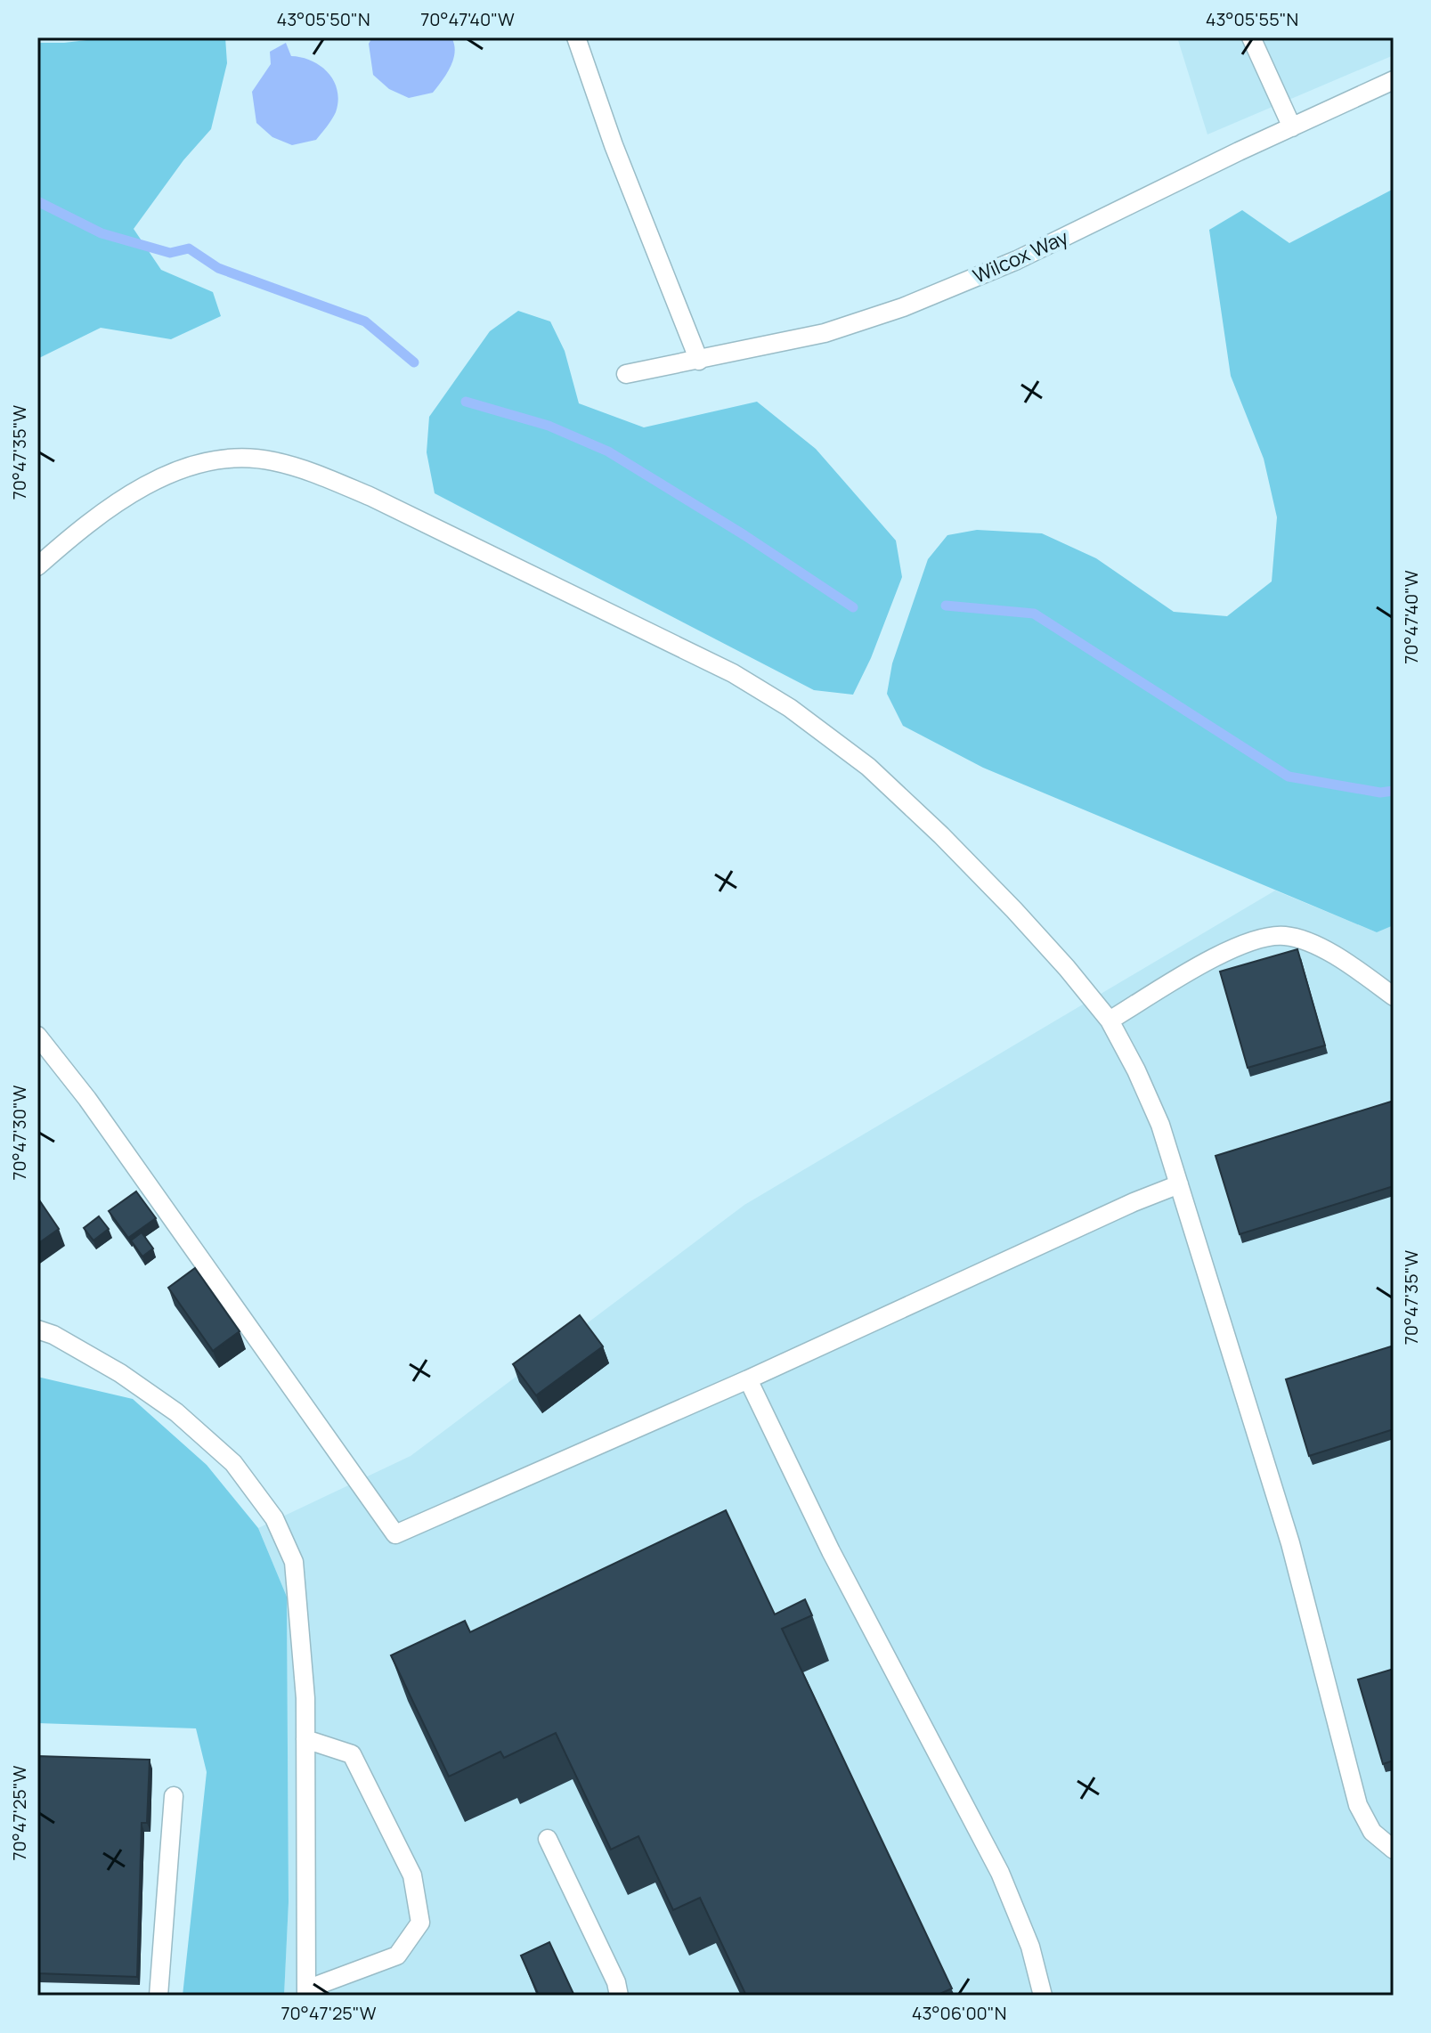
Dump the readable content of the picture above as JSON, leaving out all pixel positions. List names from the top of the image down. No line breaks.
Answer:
{"streets":{"lane":["Wilcox Way"]},"coordinates":["43°05'50\"N","70°47'40\"W","43°05'55\"N","70°47'35\"W","70°47'30\"W","70°47'25\"W","43°06'00\"N"]}
